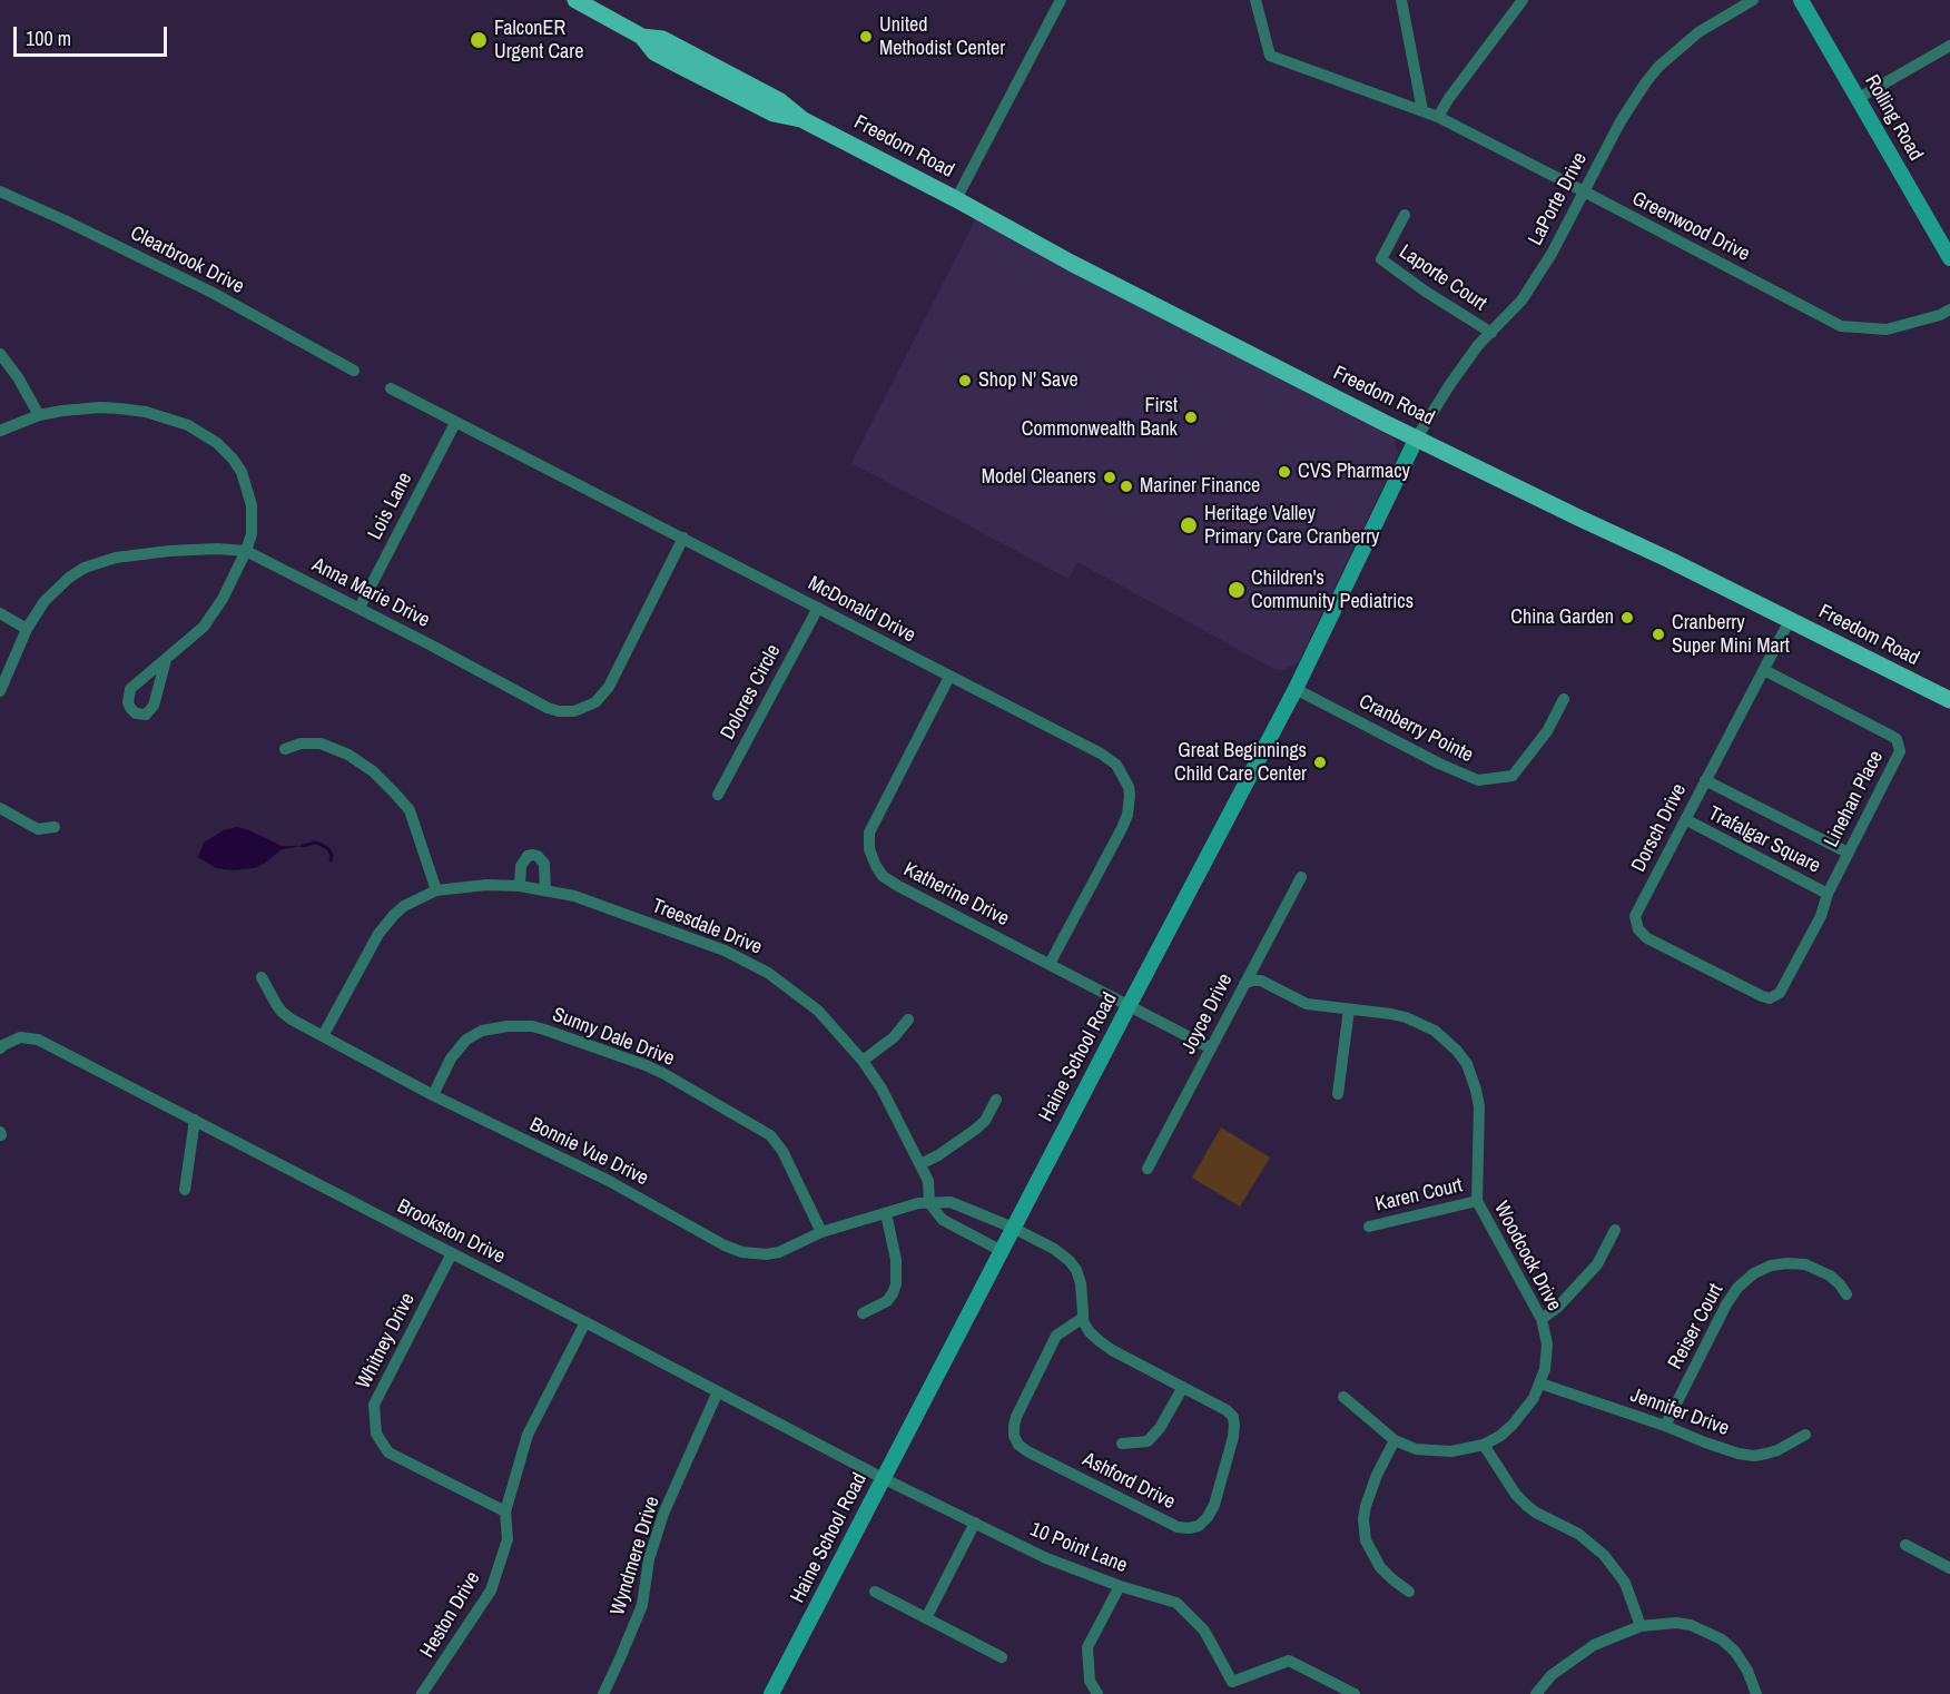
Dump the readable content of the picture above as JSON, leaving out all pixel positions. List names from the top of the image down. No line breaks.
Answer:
{"streets":{"main road":["Freedom Road"],"street":["Rolling Road","LaPorte Drive","Greenwood Drive","Clearbrook Drive","Laporte Court","Lois Lane","Anna Marie Drive","McDonald Drive","Dolores Circle","Cranberry Pointe","Linehan Place","Dorsch Drive","Trafalgar Square","Katherine Drive","Treesdale Drive","Joyce Drive","Sunny Dale Drive","Haine School Road","Bonnie Vue Drive","Karen Court","Brookston Drive","Woodcock Drive","Reiser Court","Whitney Drive","Jennifer Drive","Ashford Drive","10 Point Lane","Wyndmere Drive","Heston Drive"]},"crossings":[["Freedom Road","LaPorte Drive"],["Freedom Road","Dorsch Drive"],["Freedom Road","Haine School Road"],["LaPorte Drive","Greenwood Drive"],["LaPorte Drive","Laporte Court"],["LaPorte Drive","Haine School Road"],["Lois Lane","Anna Marie Drive"],["Lois Lane","McDonald Drive"],["Anna Marie Drive","McDonald Drive"],["McDonald Drive","Dolores Circle"],["McDonald Drive","Katherine Drive"],["Cranberry Pointe","Haine School Road"],["Linehan Place","Dorsch Drive"],["Linehan Place","Trafalgar Square"],["Dorsch Drive","Trafalgar Square"],["Katherine Drive","Joyce Drive"],["Katherine Drive","Haine School Road"],["Treesdale Drive","Bonnie Vue Drive"],["Joyce Drive","Woodcock Drive"],["Sunny Dale Drive","Bonnie Vue Drive"],["Haine School Road","Bonnie Vue Drive"],["Haine School Road","Brookston Drive"],["Haine School Road","10 Point Lane"],["Karen Court","Woodcock Drive"],["Brookston Drive","Whitney Drive"],["Brookston Drive","10 Point Lane"],["Brookston Drive","Wyndmere Drive"],["Woodcock Drive","Jennifer Drive"],["Reiser Court","Jennifer Drive"],["Whitney Drive","Heston Drive"]],"places":["United Methodist Center","FalconER Urgent Care","Shop N' Save","First Commonwealth Bank","CVS Pharmacy","Model Cleaners","Mariner Finance","Heritage Valley Primary Care Cranberry","Children's Community Pediatrics","China Garden","Cranberry Super Mini Mart","Great Beginnings Child Care Center"],"scale_bar":"100 m"}
